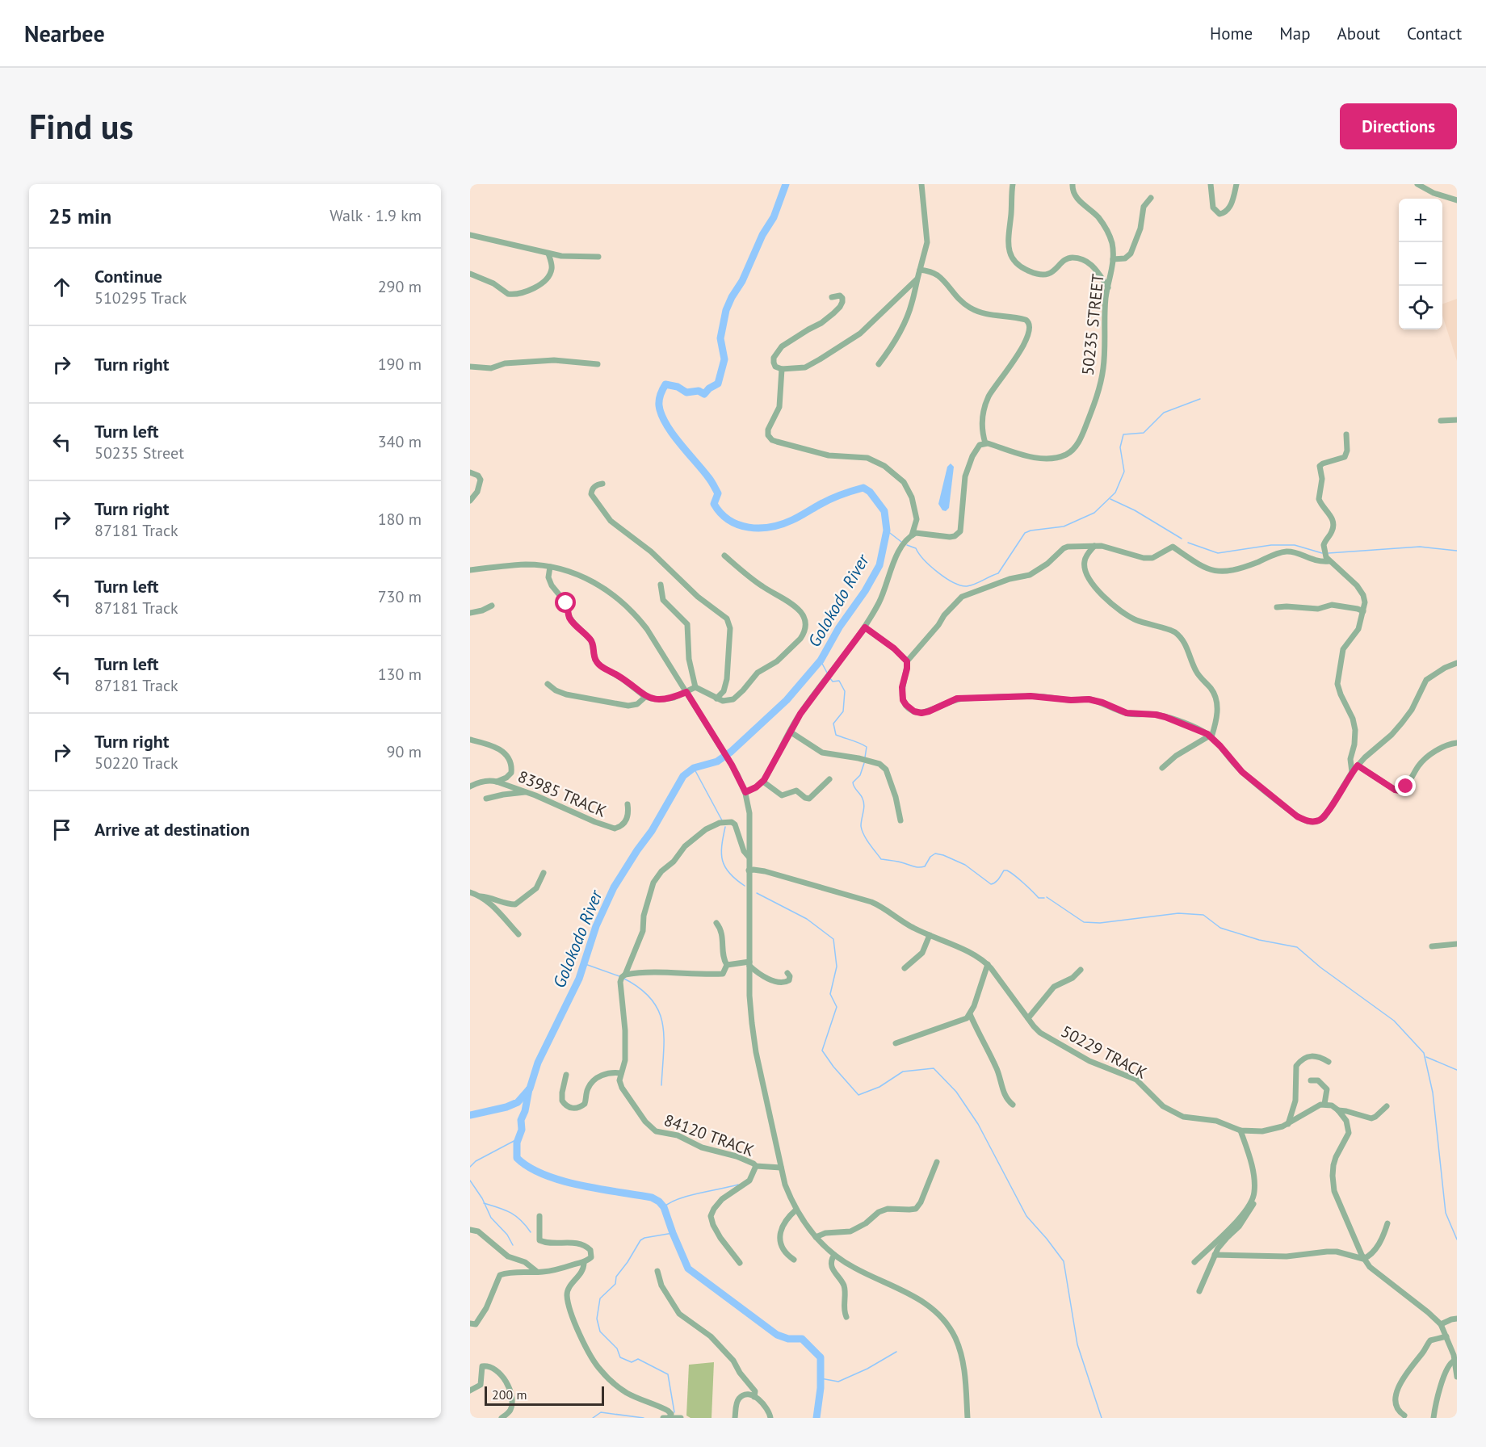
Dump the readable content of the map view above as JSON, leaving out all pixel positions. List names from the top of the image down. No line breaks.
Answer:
{"streets":{"street":["50235 STREET","83985 TRACK","50229 TRACK","84120 TRACK"]},"water":["Golokodo River"],"scale_bar":"200 m","page":{"header":"Nearbee","nav":["Home","Map","About","Contact"],"buttons":"Directions","title":"Find us","heading":["25 min","Walk · 1.9 km"],"map_buttons":["+","−"],"list":[["Continue","510295 Track","290 m"],["Turn right","190 m"],["Turn left","50235 Street","340 m"],["Turn right","87181 Track","180 m"],["Turn left","87181 Track","730 m"],["Turn left","87181 Track","130 m"],["Turn right","50220 Track","90 m"],"Arrive at destination"],"scale":"200 m"}}
